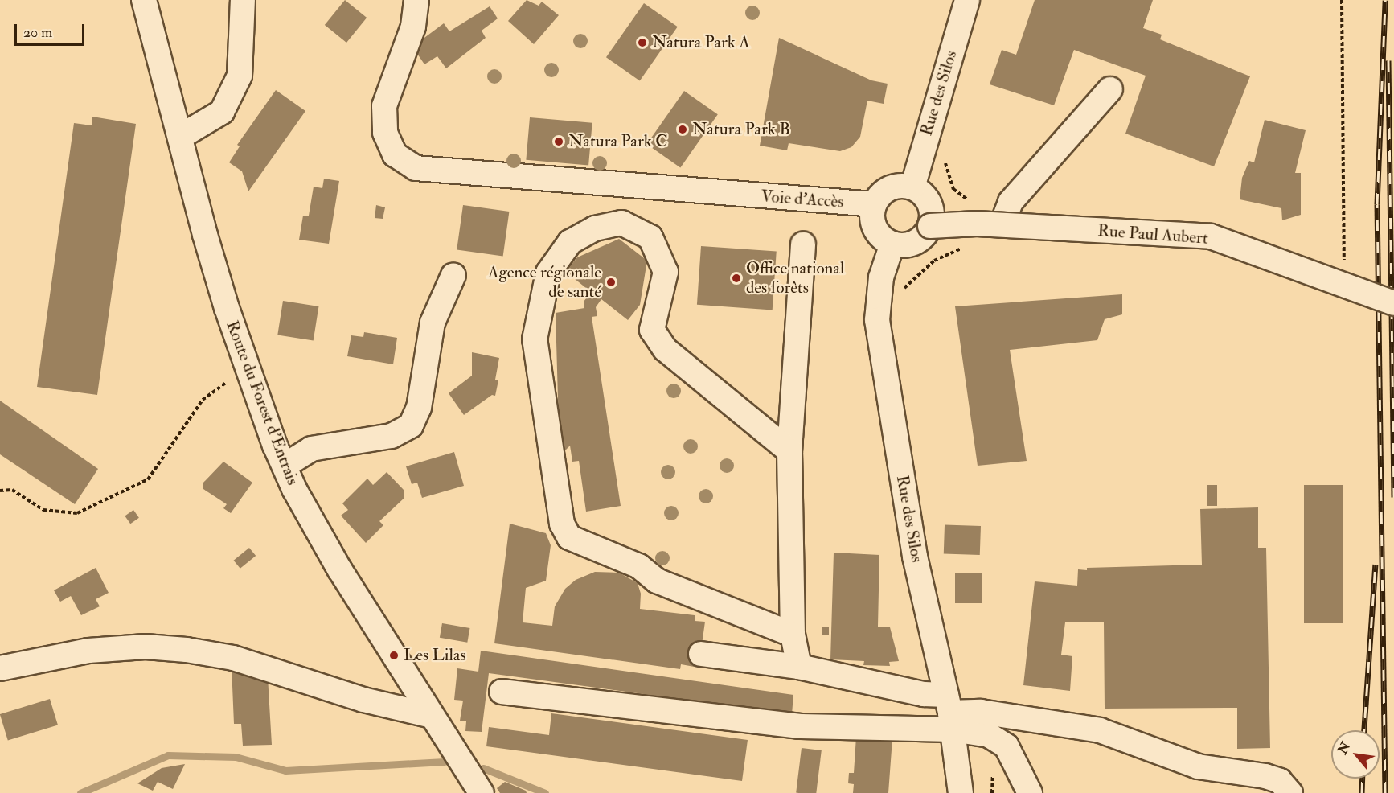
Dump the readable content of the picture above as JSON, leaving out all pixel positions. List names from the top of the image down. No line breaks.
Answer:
{"streets":{"street":["Rue des Silos","Voie d'Accès","Rue Paul Aubert","Route du Forest d'Entrais"]},"crossings":[["Rue des Silos","Voie d'Accès"],["Rue des Silos","Rue Paul Aubert"],["Voie d'Accès","Rue Paul Aubert"]],"places":["Natura Park A","Natura Park B","Natura Park C","Office national des forêts","Agence régionale de santé","Les Lilas"],"scale_bar":"20 m","north":"top left"}
